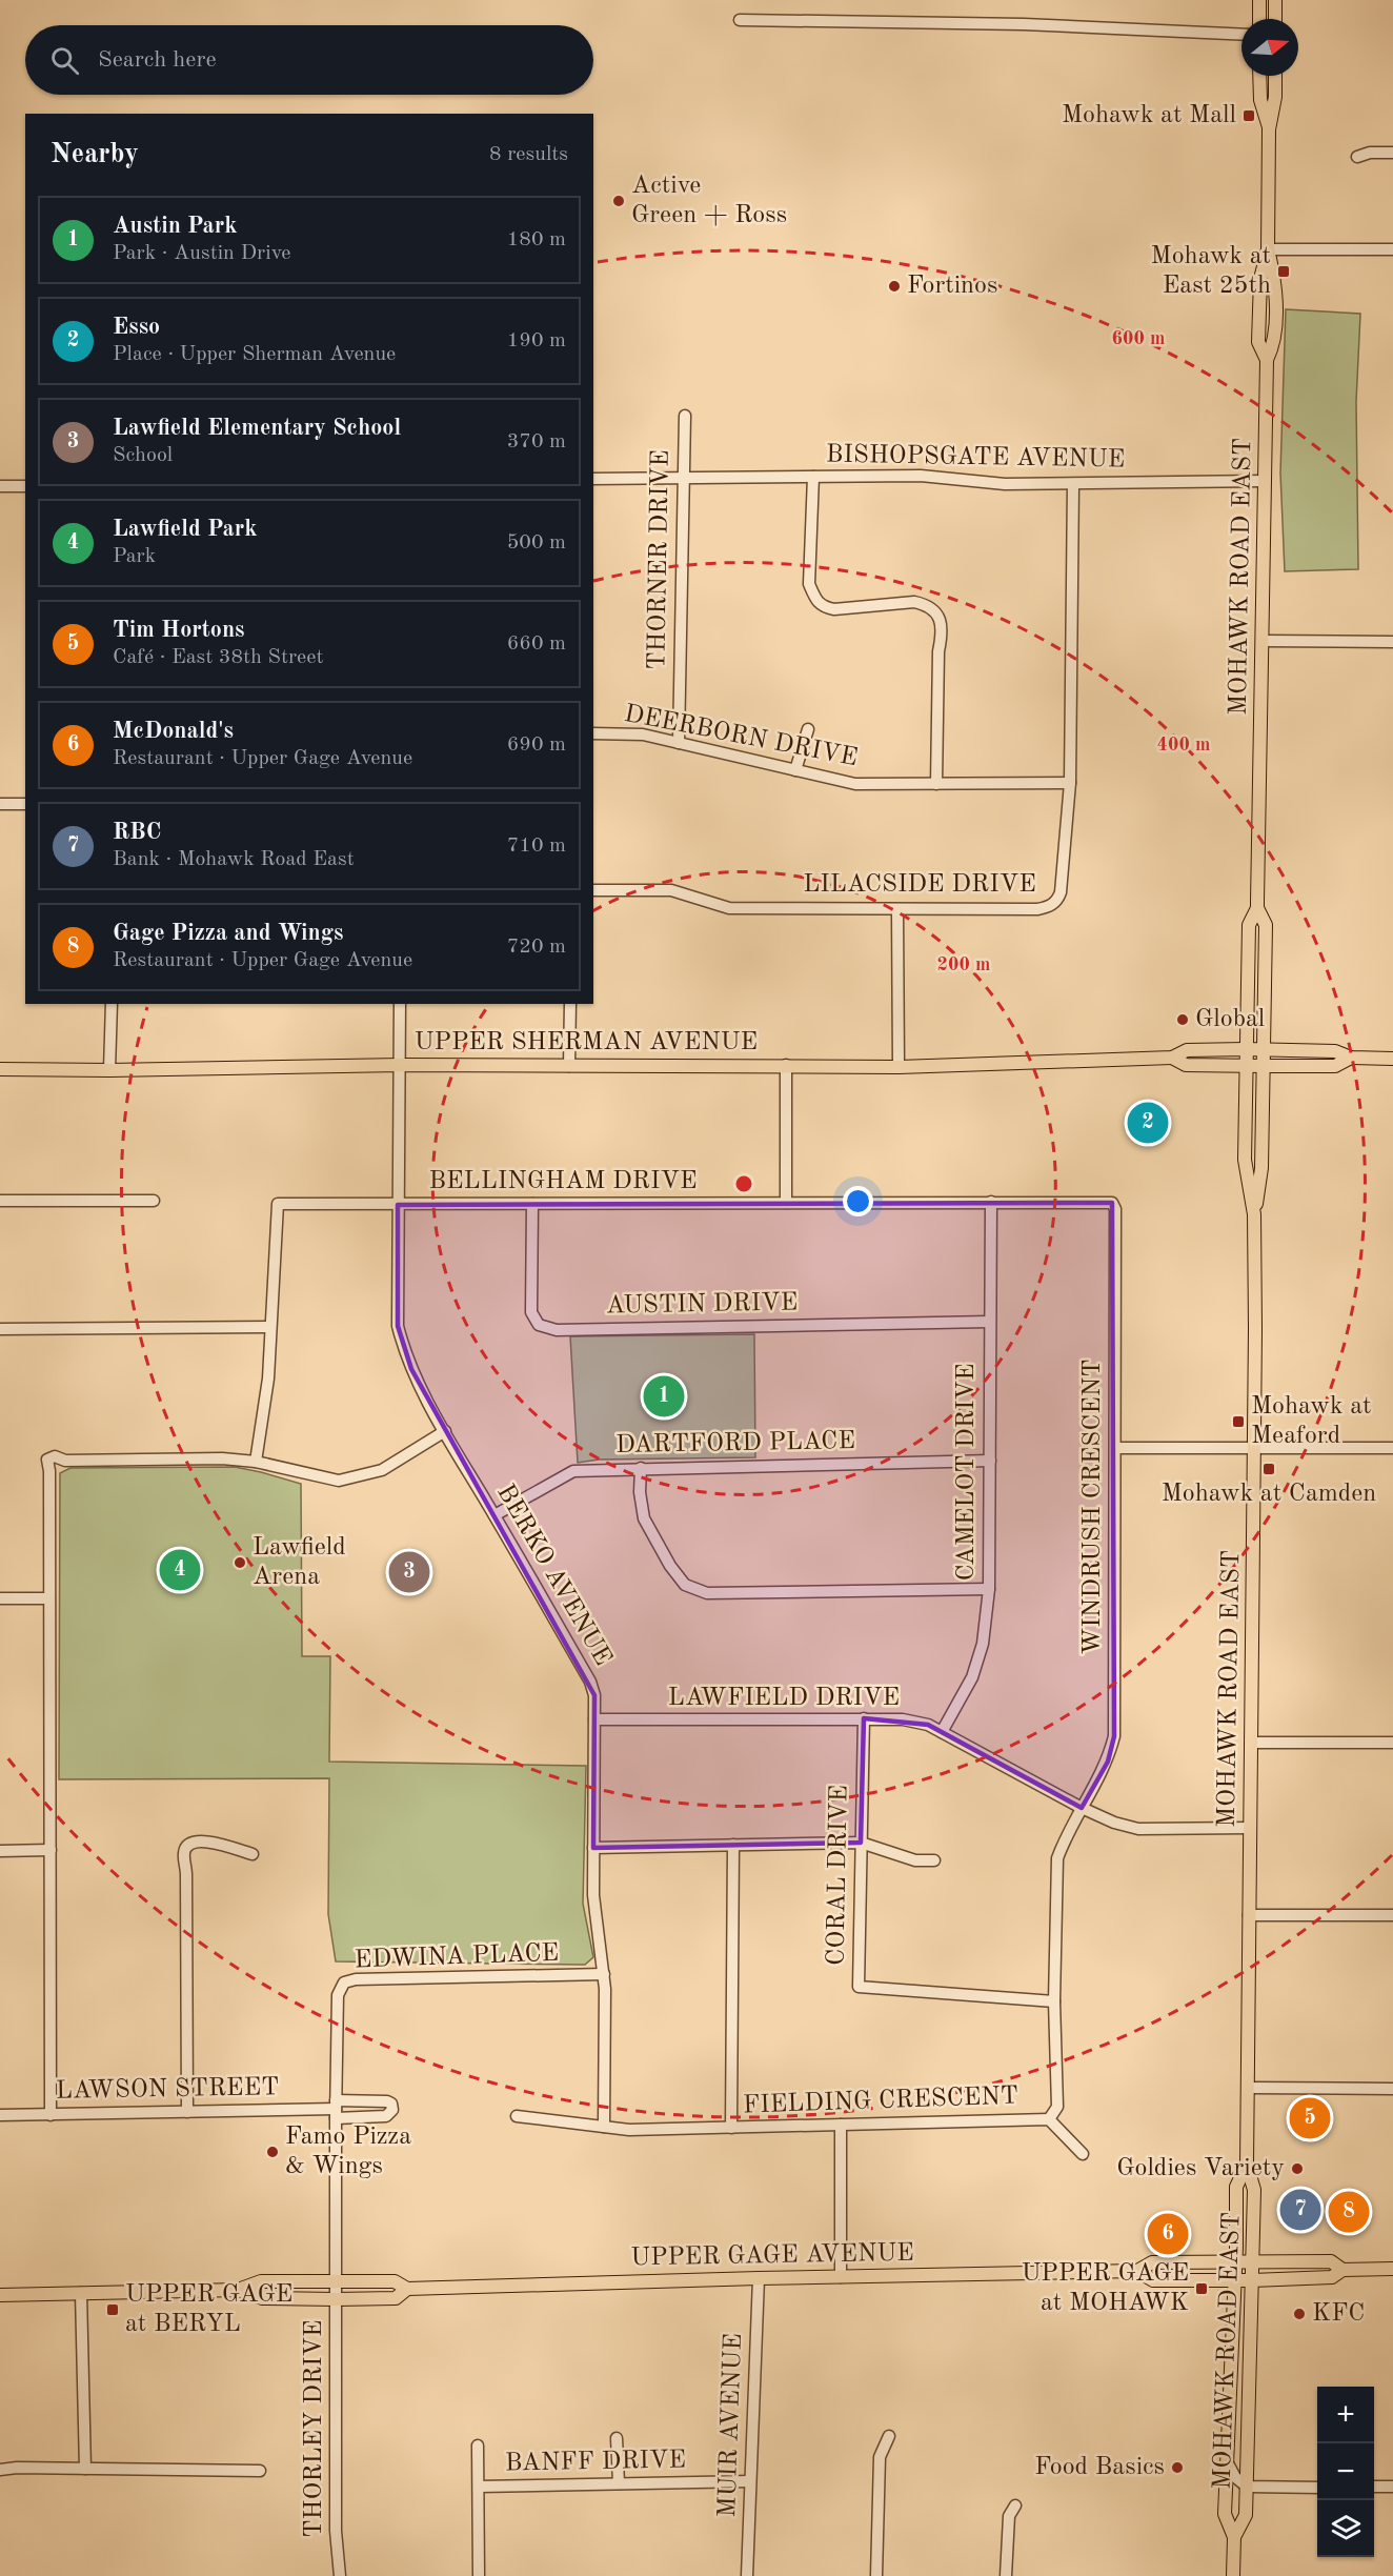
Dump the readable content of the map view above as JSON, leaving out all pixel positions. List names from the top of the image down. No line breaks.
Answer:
{"streets":{"main road":["MOHAWK ROAD EAST","UPPER SHERMAN AVENUE","UPPER GAGE AVENUE"],"street":["BISHOPSGATE AVENUE","THORNER DRIVE","DEERBORN DRIVE","LILACSIDE DRIVE","BELLINGHAM DRIVE","AUSTIN DRIVE","DARTFORD PLACE","CAMELOT DRIVE","WINDRUSH CRESCENT","BERKO AVENUE","LAWFIELD DRIVE","CORAL DRIVE","EDWINA PLACE","LAWSON STREET","FIELDING CRESCENT","MUIR AVENUE","THORLEY DRIVE","BANFF DRIVE"]},"crossings":[["BISHOPSGATE AVENUE","THORNER DRIVE"],["BISHOPSGATE AVENUE","MOHAWK ROAD EAST"],["BISHOPSGATE AVENUE","LILACSIDE DRIVE"],["THORNER DRIVE","DEERBORN DRIVE"],["MOHAWK ROAD EAST","UPPER SHERMAN AVENUE"],["MOHAWK ROAD EAST","LAWFIELD DRIVE"],["MOHAWK ROAD EAST","UPPER GAGE AVENUE"],["DEERBORN DRIVE","LILACSIDE DRIVE"],["UPPER SHERMAN AVENUE","BERKO AVENUE"],["BELLINGHAM DRIVE","AUSTIN DRIVE"],["BELLINGHAM DRIVE","CAMELOT DRIVE"],["BELLINGHAM DRIVE","WINDRUSH CRESCENT"],["BELLINGHAM DRIVE","BERKO AVENUE"],["AUSTIN DRIVE","CAMELOT DRIVE"],["DARTFORD PLACE","CAMELOT DRIVE"],["DARTFORD PLACE","BERKO AVENUE"],["CAMELOT DRIVE","LAWFIELD DRIVE"],["WINDRUSH CRESCENT","LAWFIELD DRIVE"],["WINDRUSH CRESCENT","FIELDING CRESCENT"],["BERKO AVENUE","LAWFIELD DRIVE"],["BERKO AVENUE","EDWINA PLACE"],["LAWFIELD DRIVE","CORAL DRIVE"],["LAWFIELD DRIVE","FIELDING CRESCENT"],["CORAL DRIVE","FIELDING CRESCENT"],["EDWINA PLACE","LAWSON STREET"],["EDWINA PLACE","UPPER GAGE AVENUE"],["EDWINA PLACE","THORLEY DRIVE"],["UPPER GAGE AVENUE","MUIR AVENUE"],["UPPER GAGE AVENUE","THORLEY DRIVE"],["MUIR AVENUE","BANFF DRIVE"]],"places":{"transit":["Mohawk at Mall","Mohawk at East 25th","Mohawk at Meaford","Mohawk at Camden","UPPER GAGE at MOHAWK","UPPER GAGE at BERYL"],"other":["Active Green + Ross","Fortinos","Global","Lawfield Arena","Famo Pizza & Wings","Goldies Variety","KFC","Food Basics"]},"north":"right","page":{"search":"Search here","heading":["Nearby","8 results"],"list":[{"mark":"1","name":"Austin Park","note":"Park · Austin Drive","value":"180 m"},{"mark":"2","name":"Esso","note":"Place · Upper Sherman Avenue","value":"190 m"},{"mark":"3","name":"Lawfield Elementary School","note":"School","value":"370 m"},{"mark":"4","name":"Lawfield Park","note":"Park","value":"500 m"},{"mark":"5","name":"Tim Hortons","note":"Café · East 38th Street","value":"660 m"},{"mark":"6","name":"McDonald's","note":"Restaurant · Upper Gage Avenue","value":"690 m"},{"mark":"7","name":"RBC","note":"Bank · Mohawk Road East","value":"710 m"},{"mark":"8","name":"Gage Pizza and Wings","note":"Restaurant · Upper Gage Avenue","value":"720 m"}],"pins":["2","1","4","3","5","7","8","6"],"map_buttons":["+","−"]},"rings":["600 m","400 m","200 m"]}
